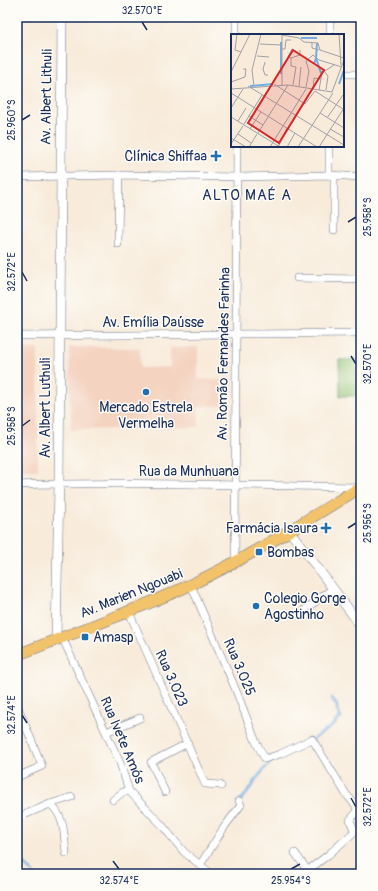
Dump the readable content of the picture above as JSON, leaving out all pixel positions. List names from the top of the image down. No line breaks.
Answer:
{"streets":{"main road":["Av. Marien Ngouabi"],"street":["Av. Albert Lithuli","Av. Emília Daússe","Av. Romão Fernandes Farinha","Av. Albert Luthuli","Rua da Munhuana","Rua 3.025","Rua 3.023","Rua Ivete Amós"]},"crossings":[["Av. Albert Lithuli","Av. Albert Luthuli"],["Av. Emília Daússe","Av. Romão Fernandes Farinha"],["Av. Emília Daússe","Av. Albert Luthuli"],["Av. Romão Fernandes Farinha","Rua da Munhuana"],["Av. Romão Fernandes Farinha","Av. Marien Ngouabi"],["Av. Albert Luthuli","Rua da Munhuana"],["Av. Albert Luthuli","Av. Marien Ngouabi"],["Av. Albert Luthuli","Rua Ivete Amós"],["Rua da Munhuana","Av. Marien Ngouabi"],["Av. Marien Ngouabi","Rua 3.025"],["Av. Marien Ngouabi","Rua 3.023"],["Av. Marien Ngouabi","Rua Ivete Amós"]],"districts":["ALTO MAÉ A"],"places":{"health":["Clínica Shiffaa","Farmácia Isaura"],"other":["Mercado Estrela Vermelha","Colegio Gorge Agostinho"],"transit":["Bombas","Amasp"]},"coordinates":["32.570°E","25.960°S","25.958°S","32.572°E","25.956°S","32.574°E","25.954°S"]}
